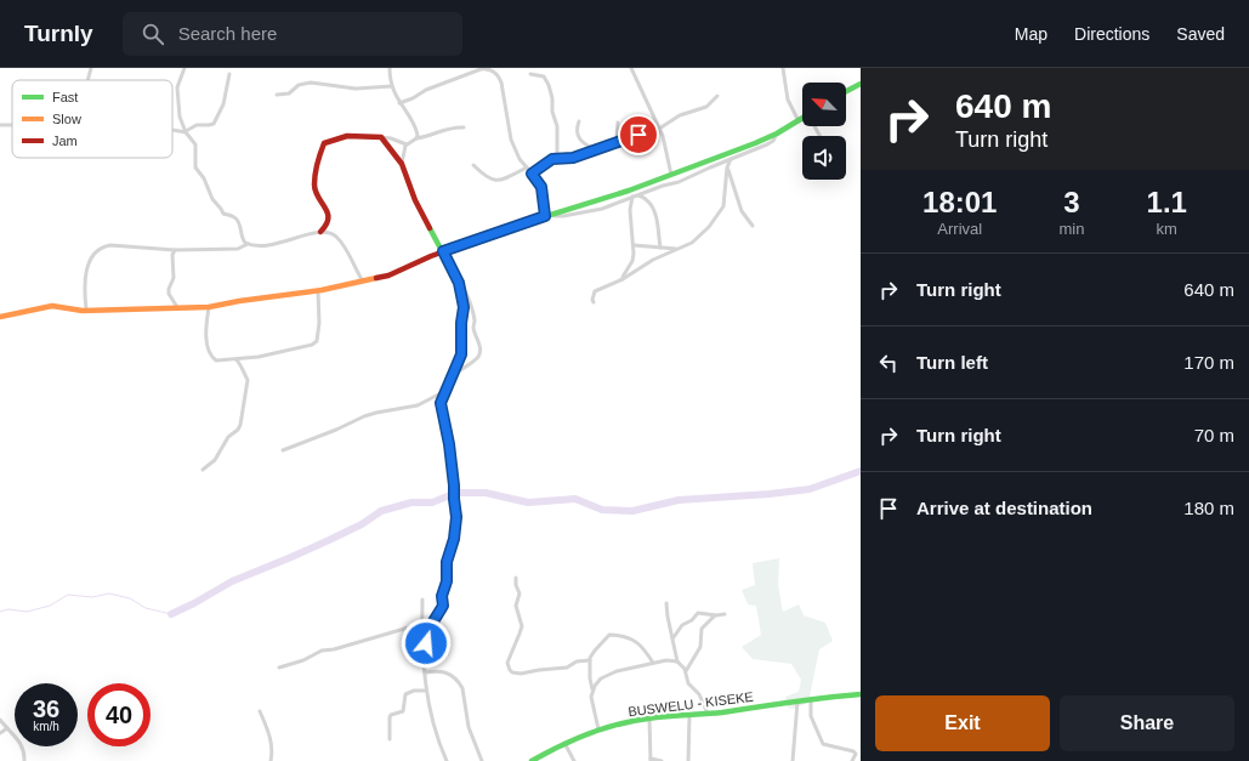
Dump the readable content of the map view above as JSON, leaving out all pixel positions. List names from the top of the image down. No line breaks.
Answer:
{"streets":{"street":["BUSWELU - KISEKE"]},"legend":["Fast","Slow","Jam"],"north":"top left","page":{"header":"Turnly","search":"Search here","nav":["Map","Directions","Saved"],"turn":["640 m","Turn right"],"eta":["18:01","Arrival","3","min","1.1","km"],"list":[{"name":"Turn right","value":"640 m"},{"name":"Turn left","value":"170 m"},{"name":"Turn right","value":"70 m"},{"name":"Arrive at destination","value":"180 m"}],"speed":"36 km/h","limit":"40","buttons":["Exit","Share"]}}
